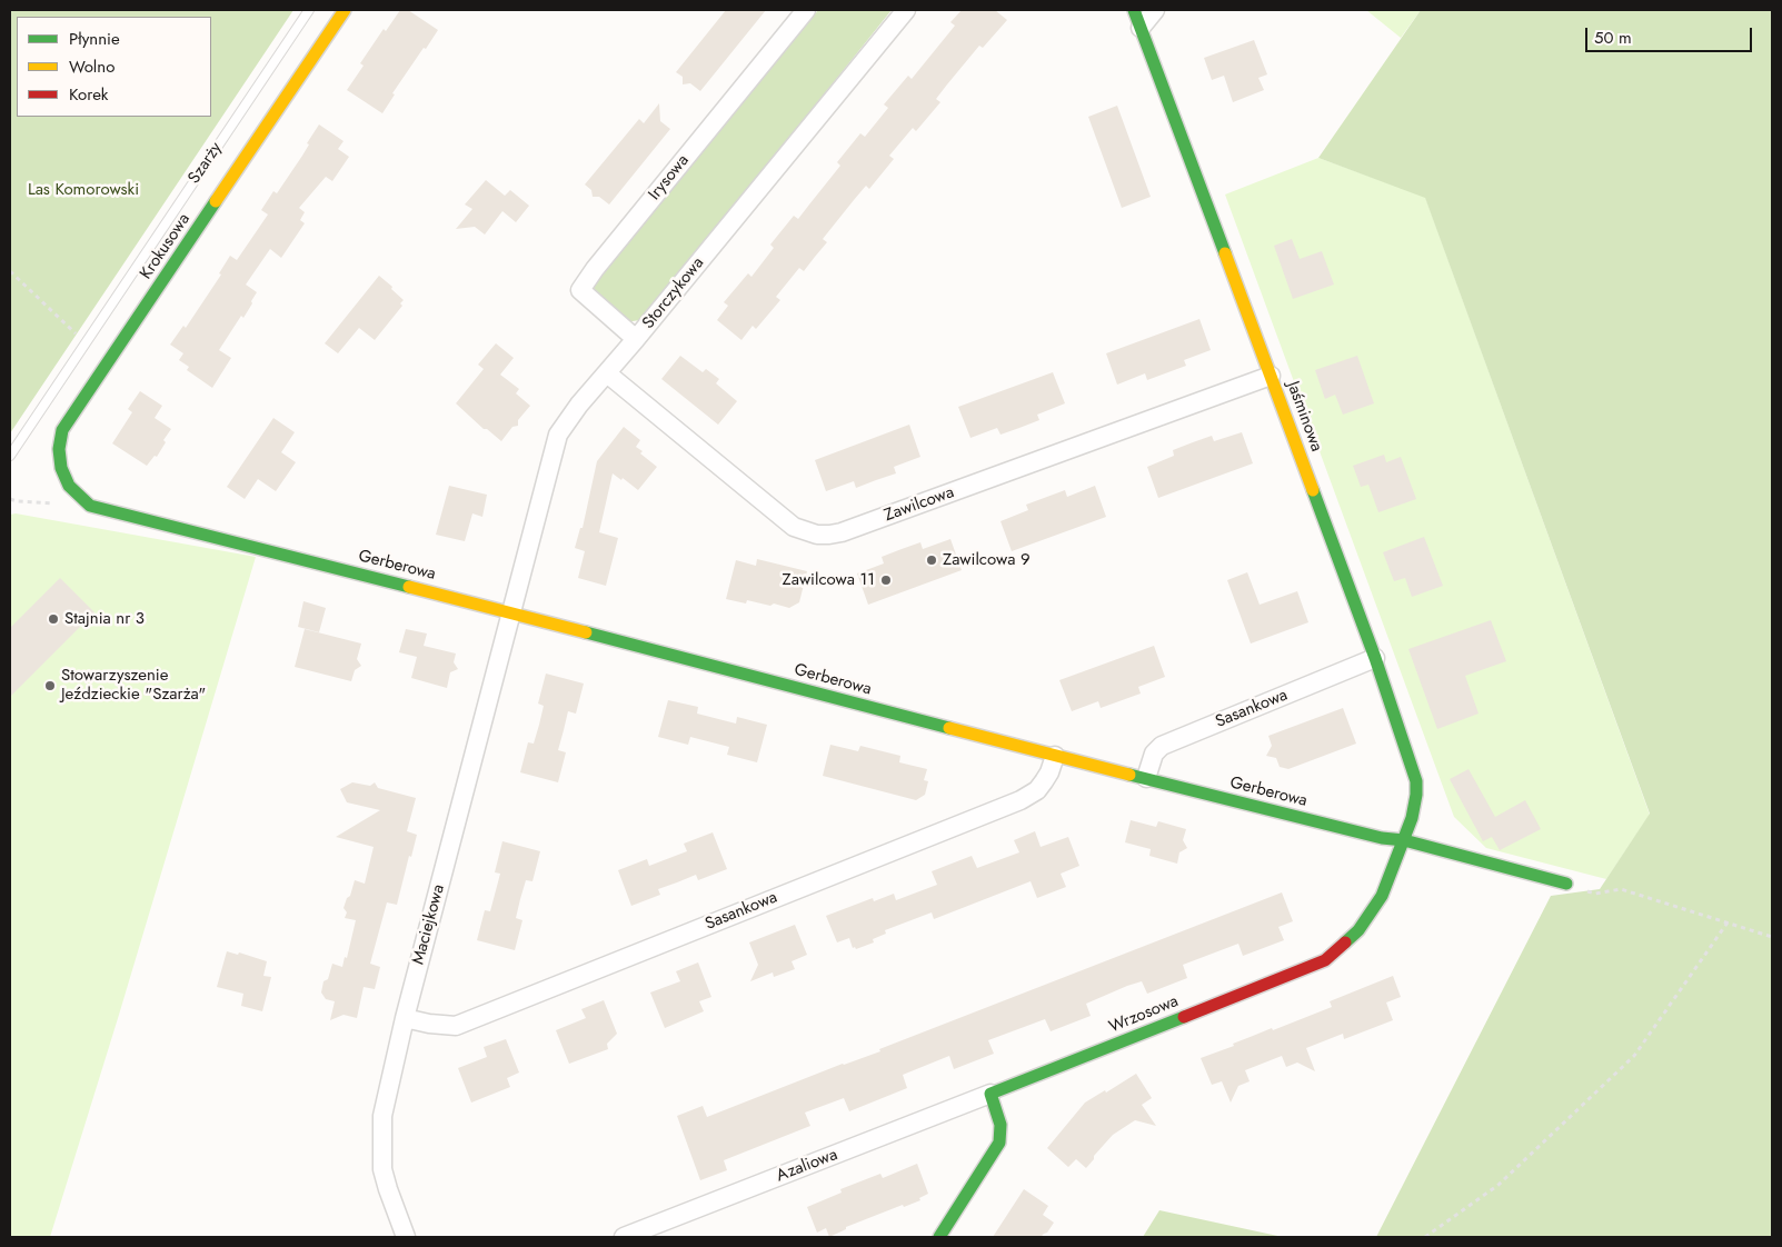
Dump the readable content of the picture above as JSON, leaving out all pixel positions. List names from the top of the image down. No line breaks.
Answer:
{"streets":{"street":["Irysowa","Krokusowa","Storczykowa","Jaśminowa","Zawilcowa","Gerberowa","Sasankowa","Maciejkowa","Wrzosowa","Azaliowa"],"lane":["Szarży"]},"crossings":[["Irysowa","Storczykowa"],["Krokusowa","Gerberowa"],["Storczykowa","Zawilcowa"],["Storczykowa","Gerberowa"],["Storczykowa","Maciejkowa"],["Jaśminowa","Zawilcowa"],["Jaśminowa","Gerberowa"],["Jaśminowa","Sasankowa"],["Jaśminowa","Wrzosowa"],["Gerberowa","Sasankowa"],["Gerberowa","Maciejkowa"],["Gerberowa","Wrzosowa"],["Sasankowa","Maciejkowa"],["Wrzosowa","Azaliowa"]],"parks":["Las Komorowski"],"places":["Zawilcowa 9","Zawilcowa 11","Stajnia nr 3","Stowarzyszenie Jeździeckie \"Szarża\""],"legend":["Płynnie","Wolno","Korek"],"scale_bar":"50 m"}
